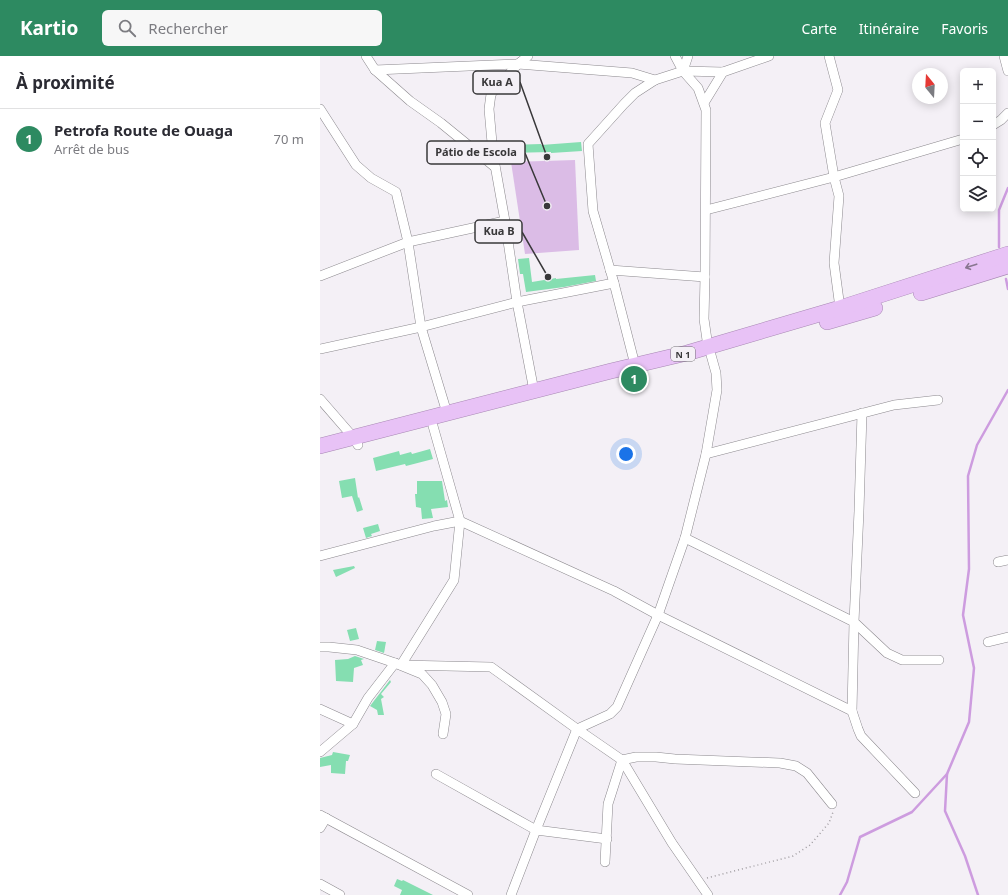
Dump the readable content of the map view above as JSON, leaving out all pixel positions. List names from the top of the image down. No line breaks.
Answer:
{"streets":{"highway":["N 1"]},"places":["Kua A","Pátio de Escola","Kua B"],"north":"top","page":{"header":"Kartio","search":"Rechercher","nav":["Carte","Itinéraire","Favoris"],"heading":"À proximité","map_buttons":["+","−"],"list":[{"mark":"1","name":"Petrofa Route de Ouaga","note":"Arrêt de bus","value":"70 m"}],"pins":"1"}}
